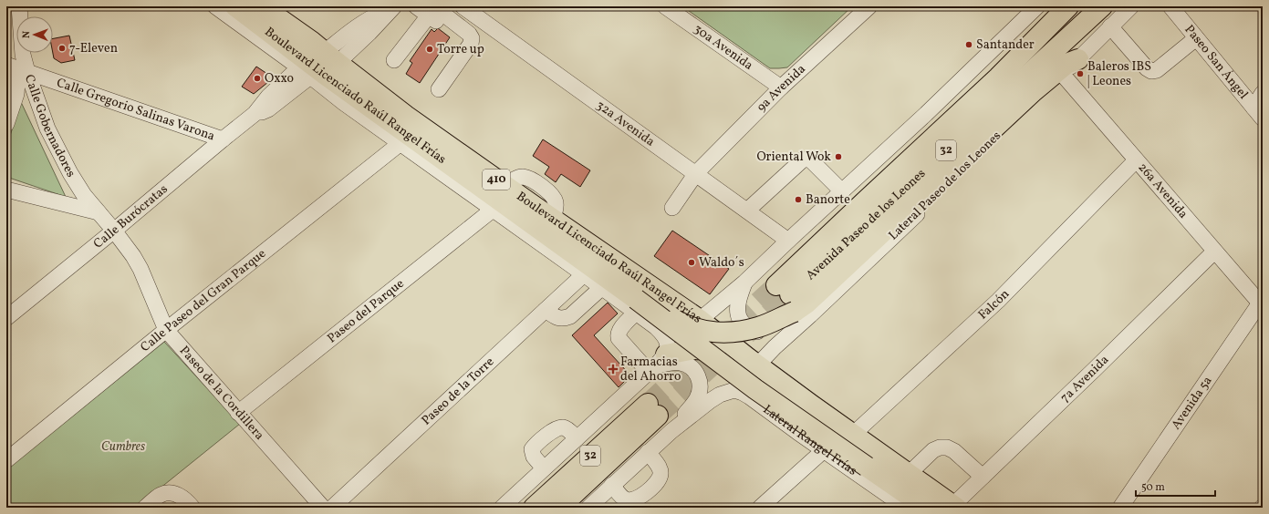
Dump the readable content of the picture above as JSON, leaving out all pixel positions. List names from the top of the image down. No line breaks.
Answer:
{"streets":{"main road":["Boulevard Licenciado Raúl Rangel Frías","32","410","Avenida Paseo de los Leones"],"street":["30a Avenida","Paseo San Ángel","9a Avenida","Calle Gregorio Salinas Varona","32a Avenida","Calle Gobernadores","Lateral Paseo de los Leones","26a Avenida","Calle Burócratas","Calle Paseo del Gran Parque","Falcón","Paseo del Parque","7a Avenida","Paseo de la Torre","Paseo de la Cordillera","Avenida 5a","Lateral Rangel Frías"]},"crossings":[["30a Avenida","9a Avenida"],["9a Avenida","32a Avenida"],["Boulevard Licenciado Raúl Rangel Frías","Lateral Paseo de los Leones"],["Boulevard Licenciado Raúl Rangel Frías","Calle Burócratas"],["Boulevard Licenciado Raúl Rangel Frías","Falcón"],["Calle Gregorio Salinas Varona","Calle Gobernadores"],["Calle Gregorio Salinas Varona","Calle Burócratas"],["Calle Gobernadores","Calle Burócratas"],["Calle Gobernadores","Paseo de la Cordillera"],["Lateral Paseo de los Leones","26a Avenida"],["Lateral Paseo de los Leones","Avenida Paseo de los Leones"],["26a Avenida","Falcón"],["26a Avenida","7a Avenida"],["26a Avenida","Avenida 5a"],["Calle Burócratas","Paseo de la Cordillera"],["Calle Paseo del Gran Parque","Paseo de la Cordillera"],["Paseo del Parque","Paseo de la Cordillera"]],"parks":["Cumbres"],"places":{"other":["Santander","7-Eleven","Torre up","Baleros IBS | Leones","Oxxo","Oriental Wok","Banorte","Waldo´s"],"health":["Farmacias del Ahorro"]},"scale_bar":"50 m","north":"left"}
